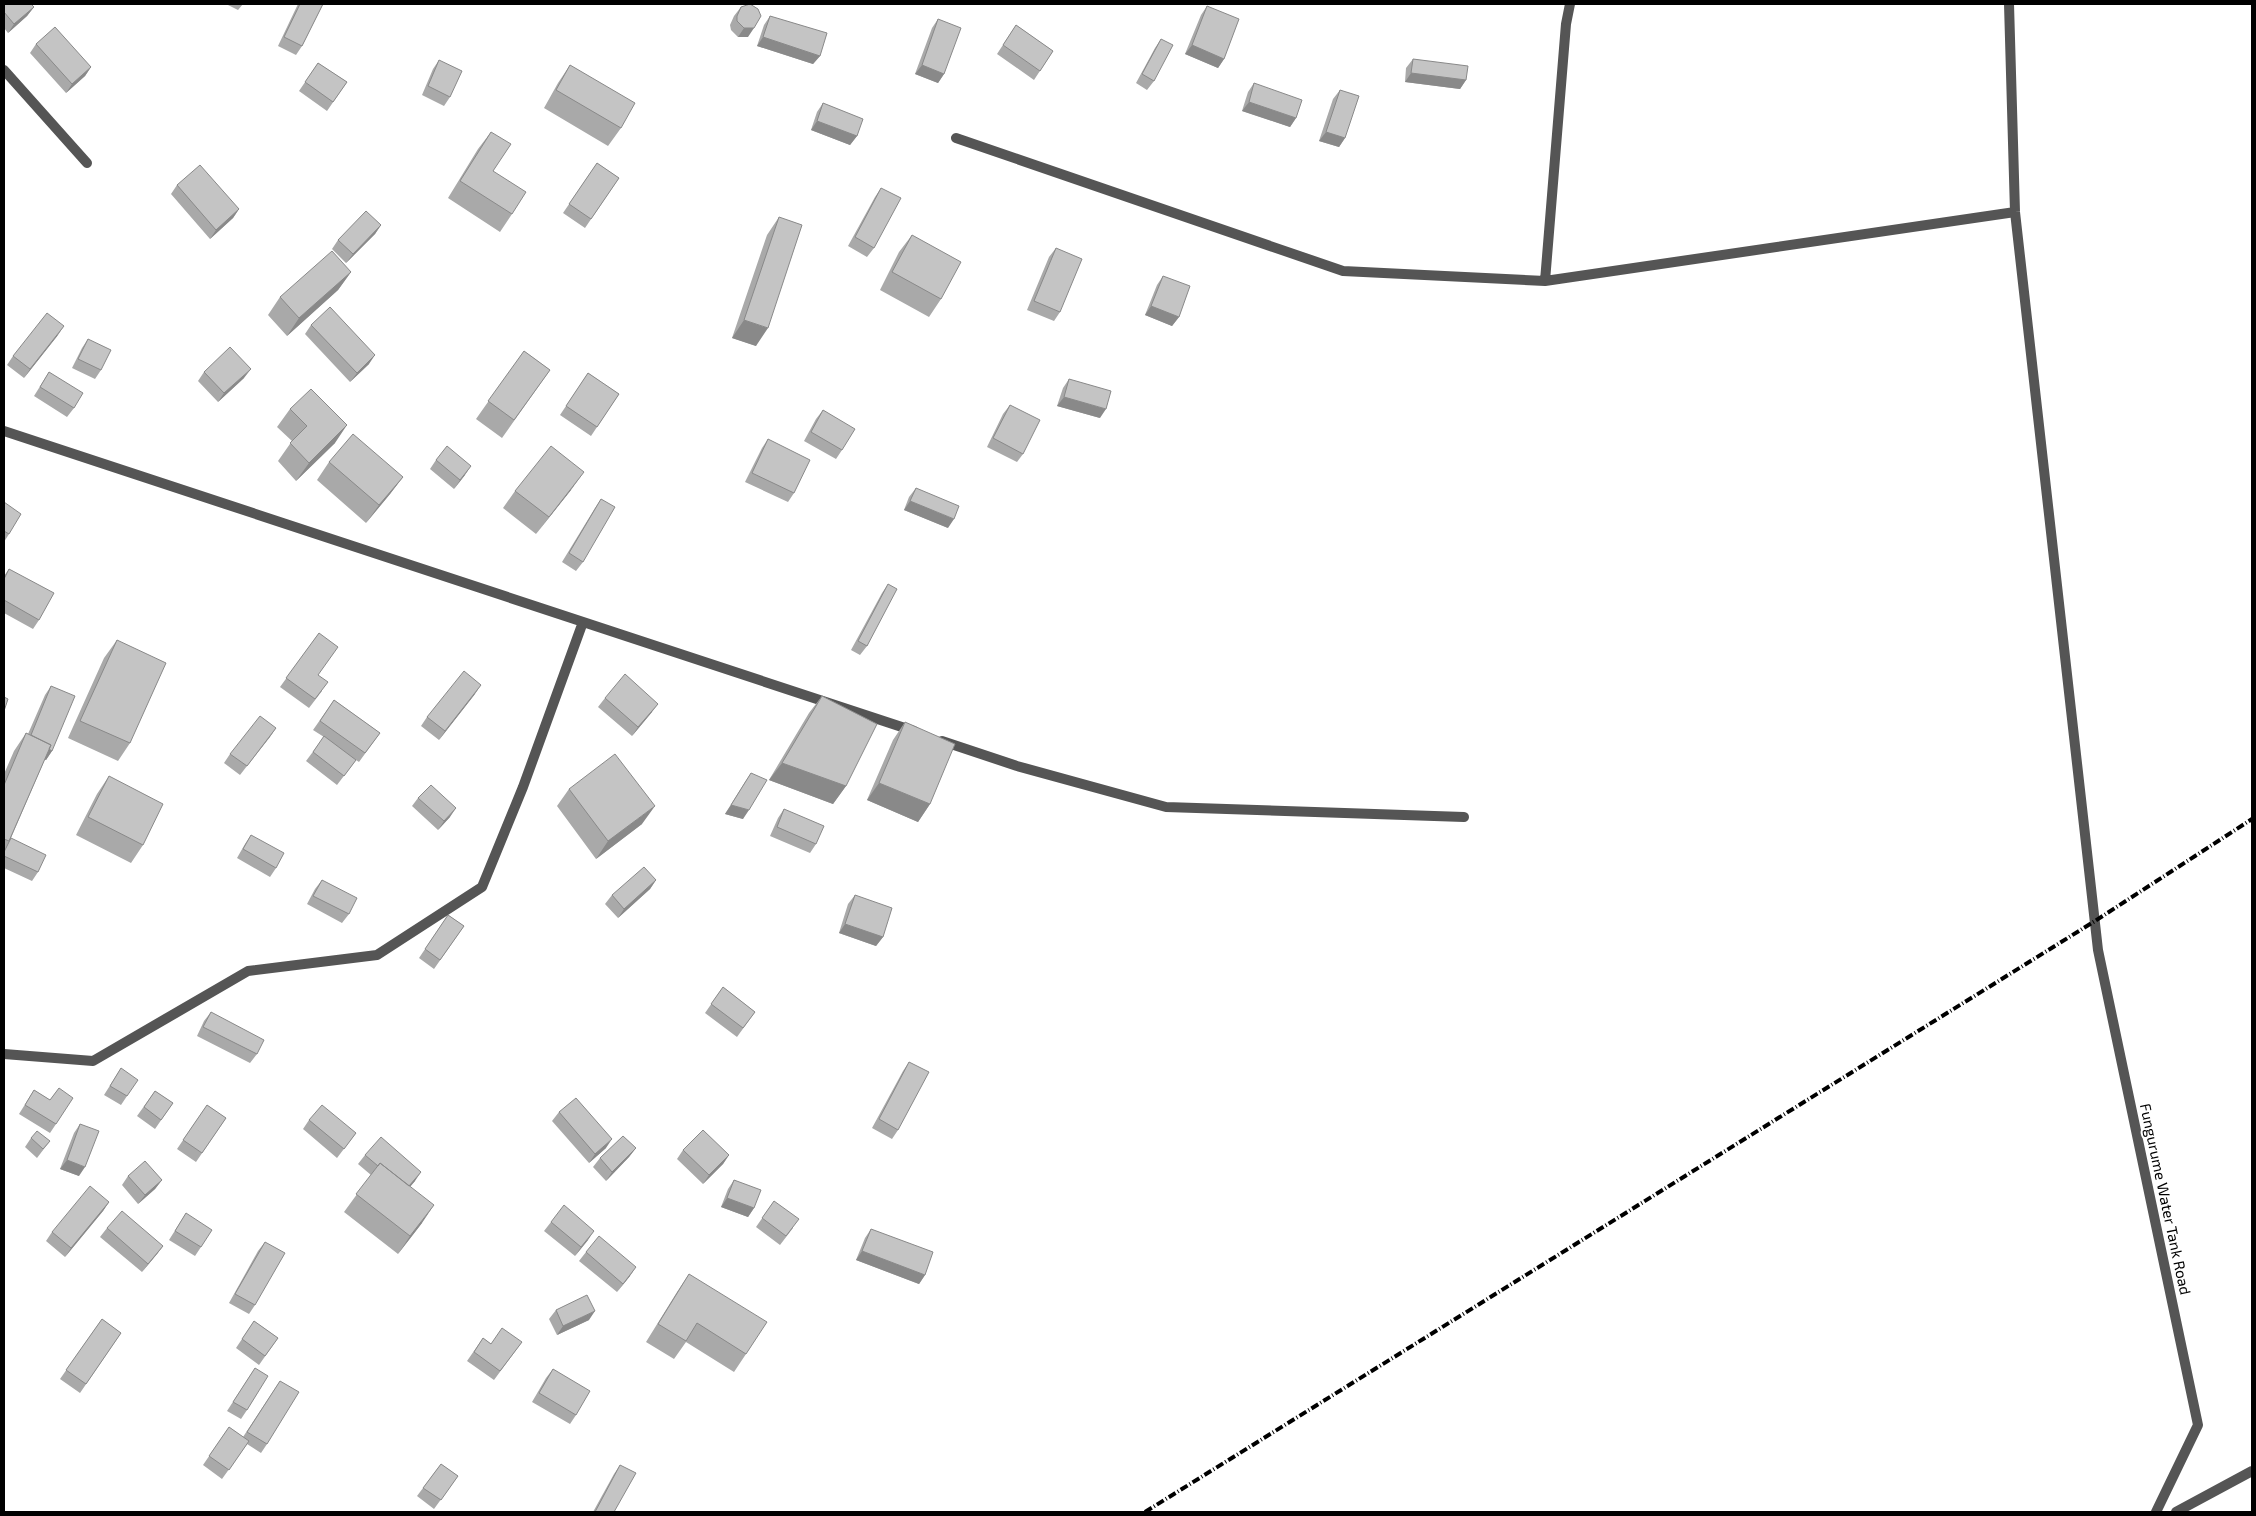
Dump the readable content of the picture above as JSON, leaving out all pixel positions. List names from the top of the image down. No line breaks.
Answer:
{"streets":{"street":["Fungurume Water Tank Road"]}}
